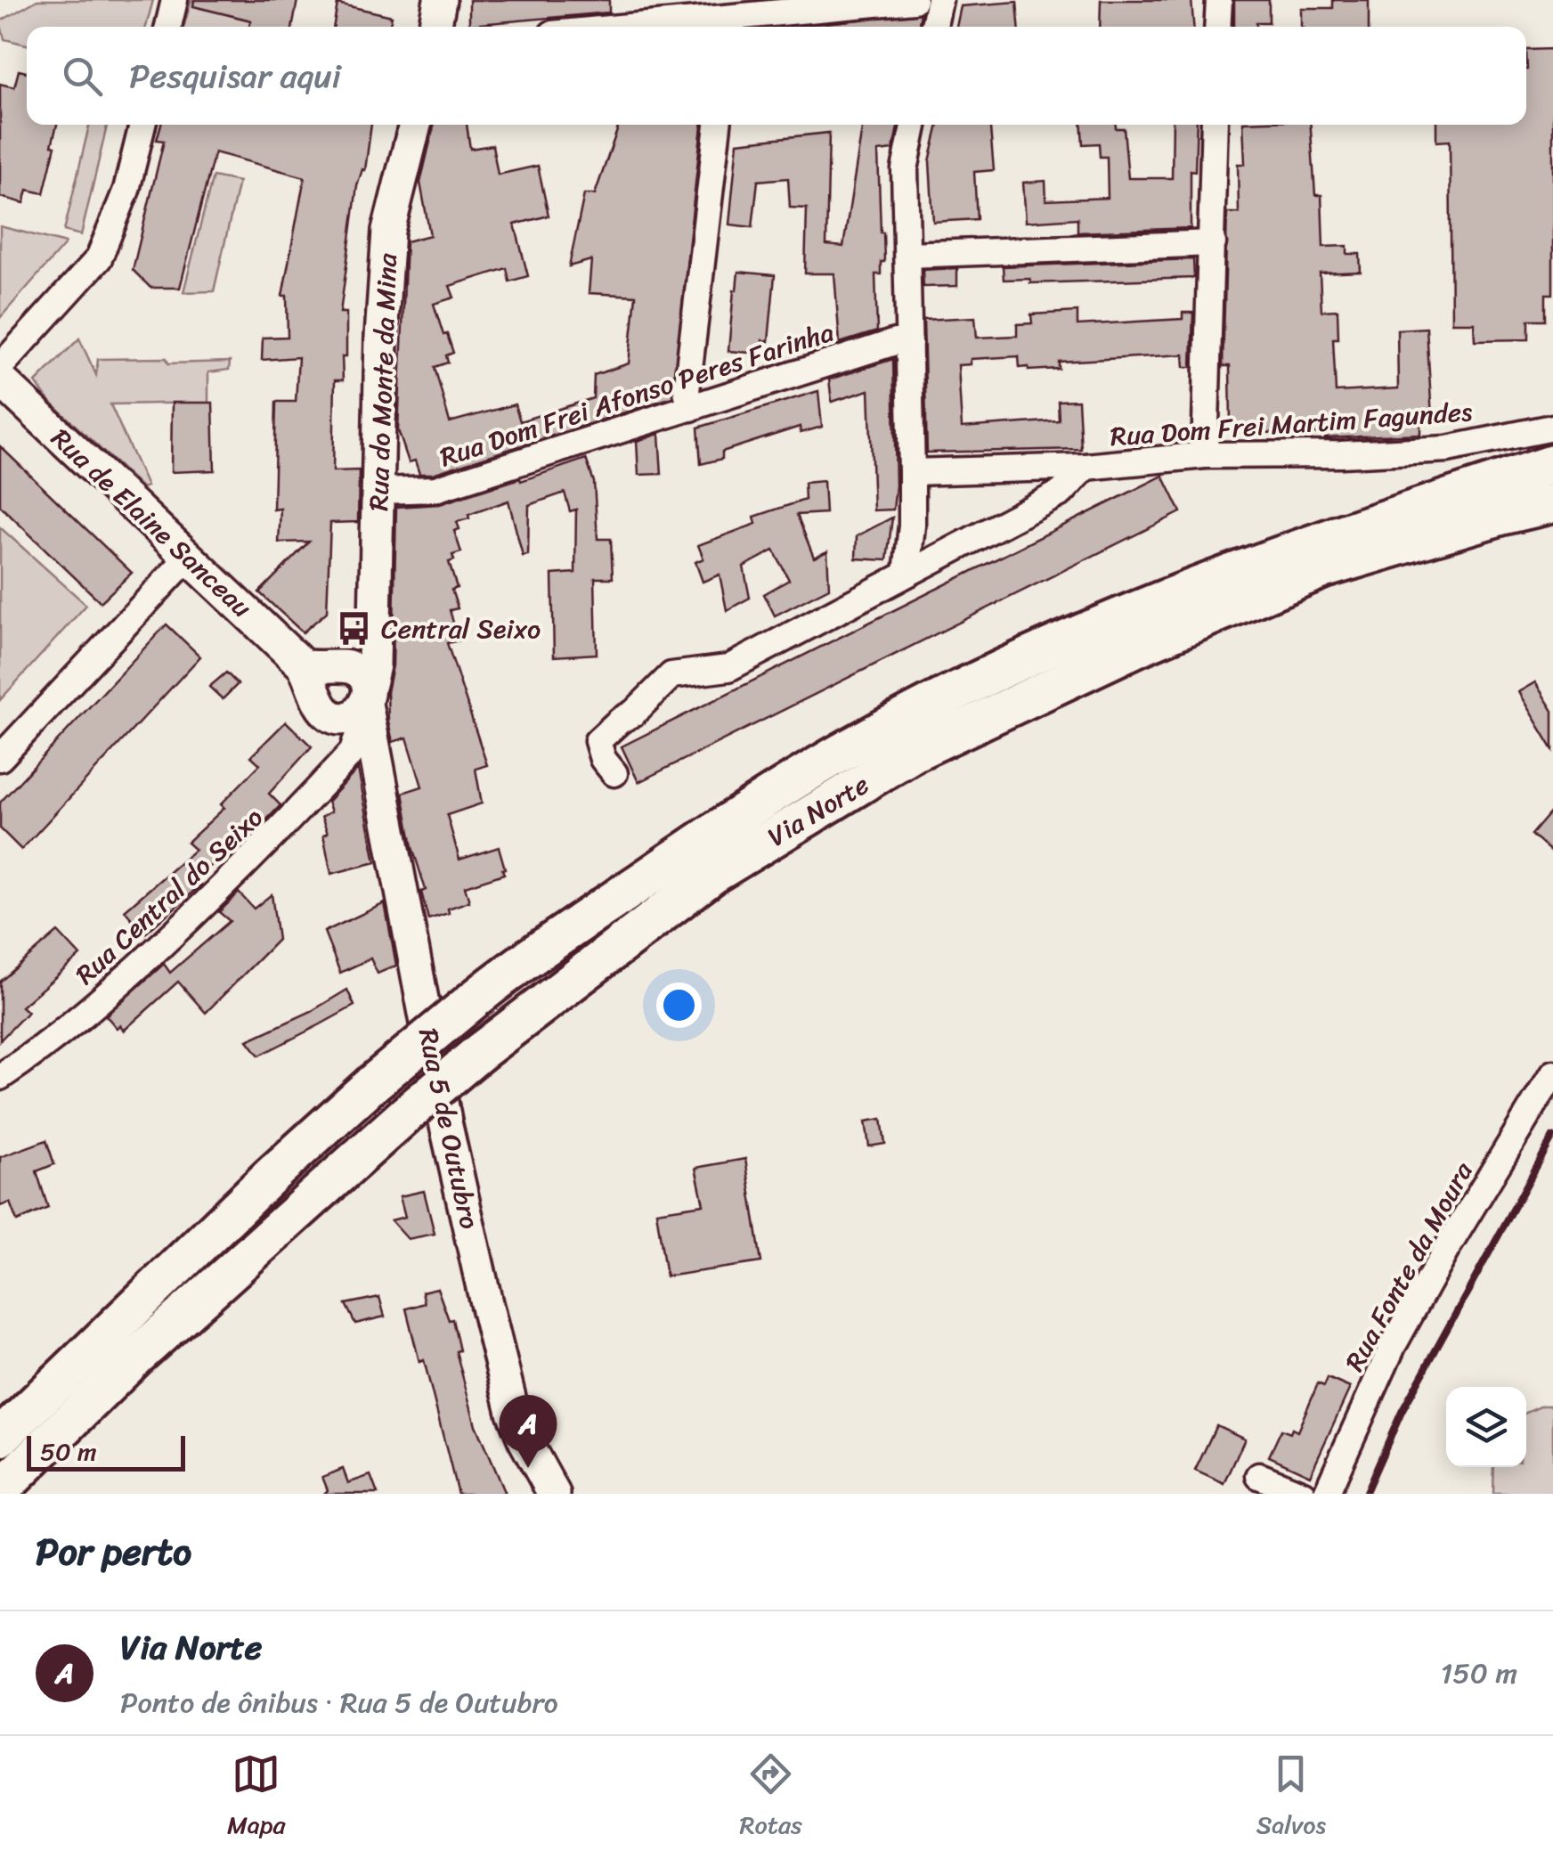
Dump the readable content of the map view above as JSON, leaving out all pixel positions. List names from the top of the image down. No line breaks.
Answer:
{"streets":{"highway":["Via Norte"],"main road":["Rua do Monte da Mina","Rua de Elaine Sanceau","Rua 5 de Outubro"],"street":["Rua Dom Frei Afonso Peres Farinha","Rua Dom Frei Martim Fagundes","Rua Central do Seixo","Rua Fonte da Moura"]},"crossings":[["Rua do Monte da Mina","Rua Dom Frei Afonso Peres Farinha"],["Rua do Monte da Mina","Rua Central do Seixo"],["Rua do Monte da Mina","Rua 5 de Outubro"],["Rua Central do Seixo","Rua 5 de Outubro"]],"places":{"bus stop":["Central Seixo"]},"scale_bar":"50 m","page":{"search":"Pesquisar aqui","pins":"A","scale":"50 m","heading":"Por perto","list":[{"mark":"A","name":"Via Norte","note":"Ponto de ônibus · Rua 5 de Outubro","value":"150 m"}],"nav":["Mapa","Rotas","Salvos"]}}
